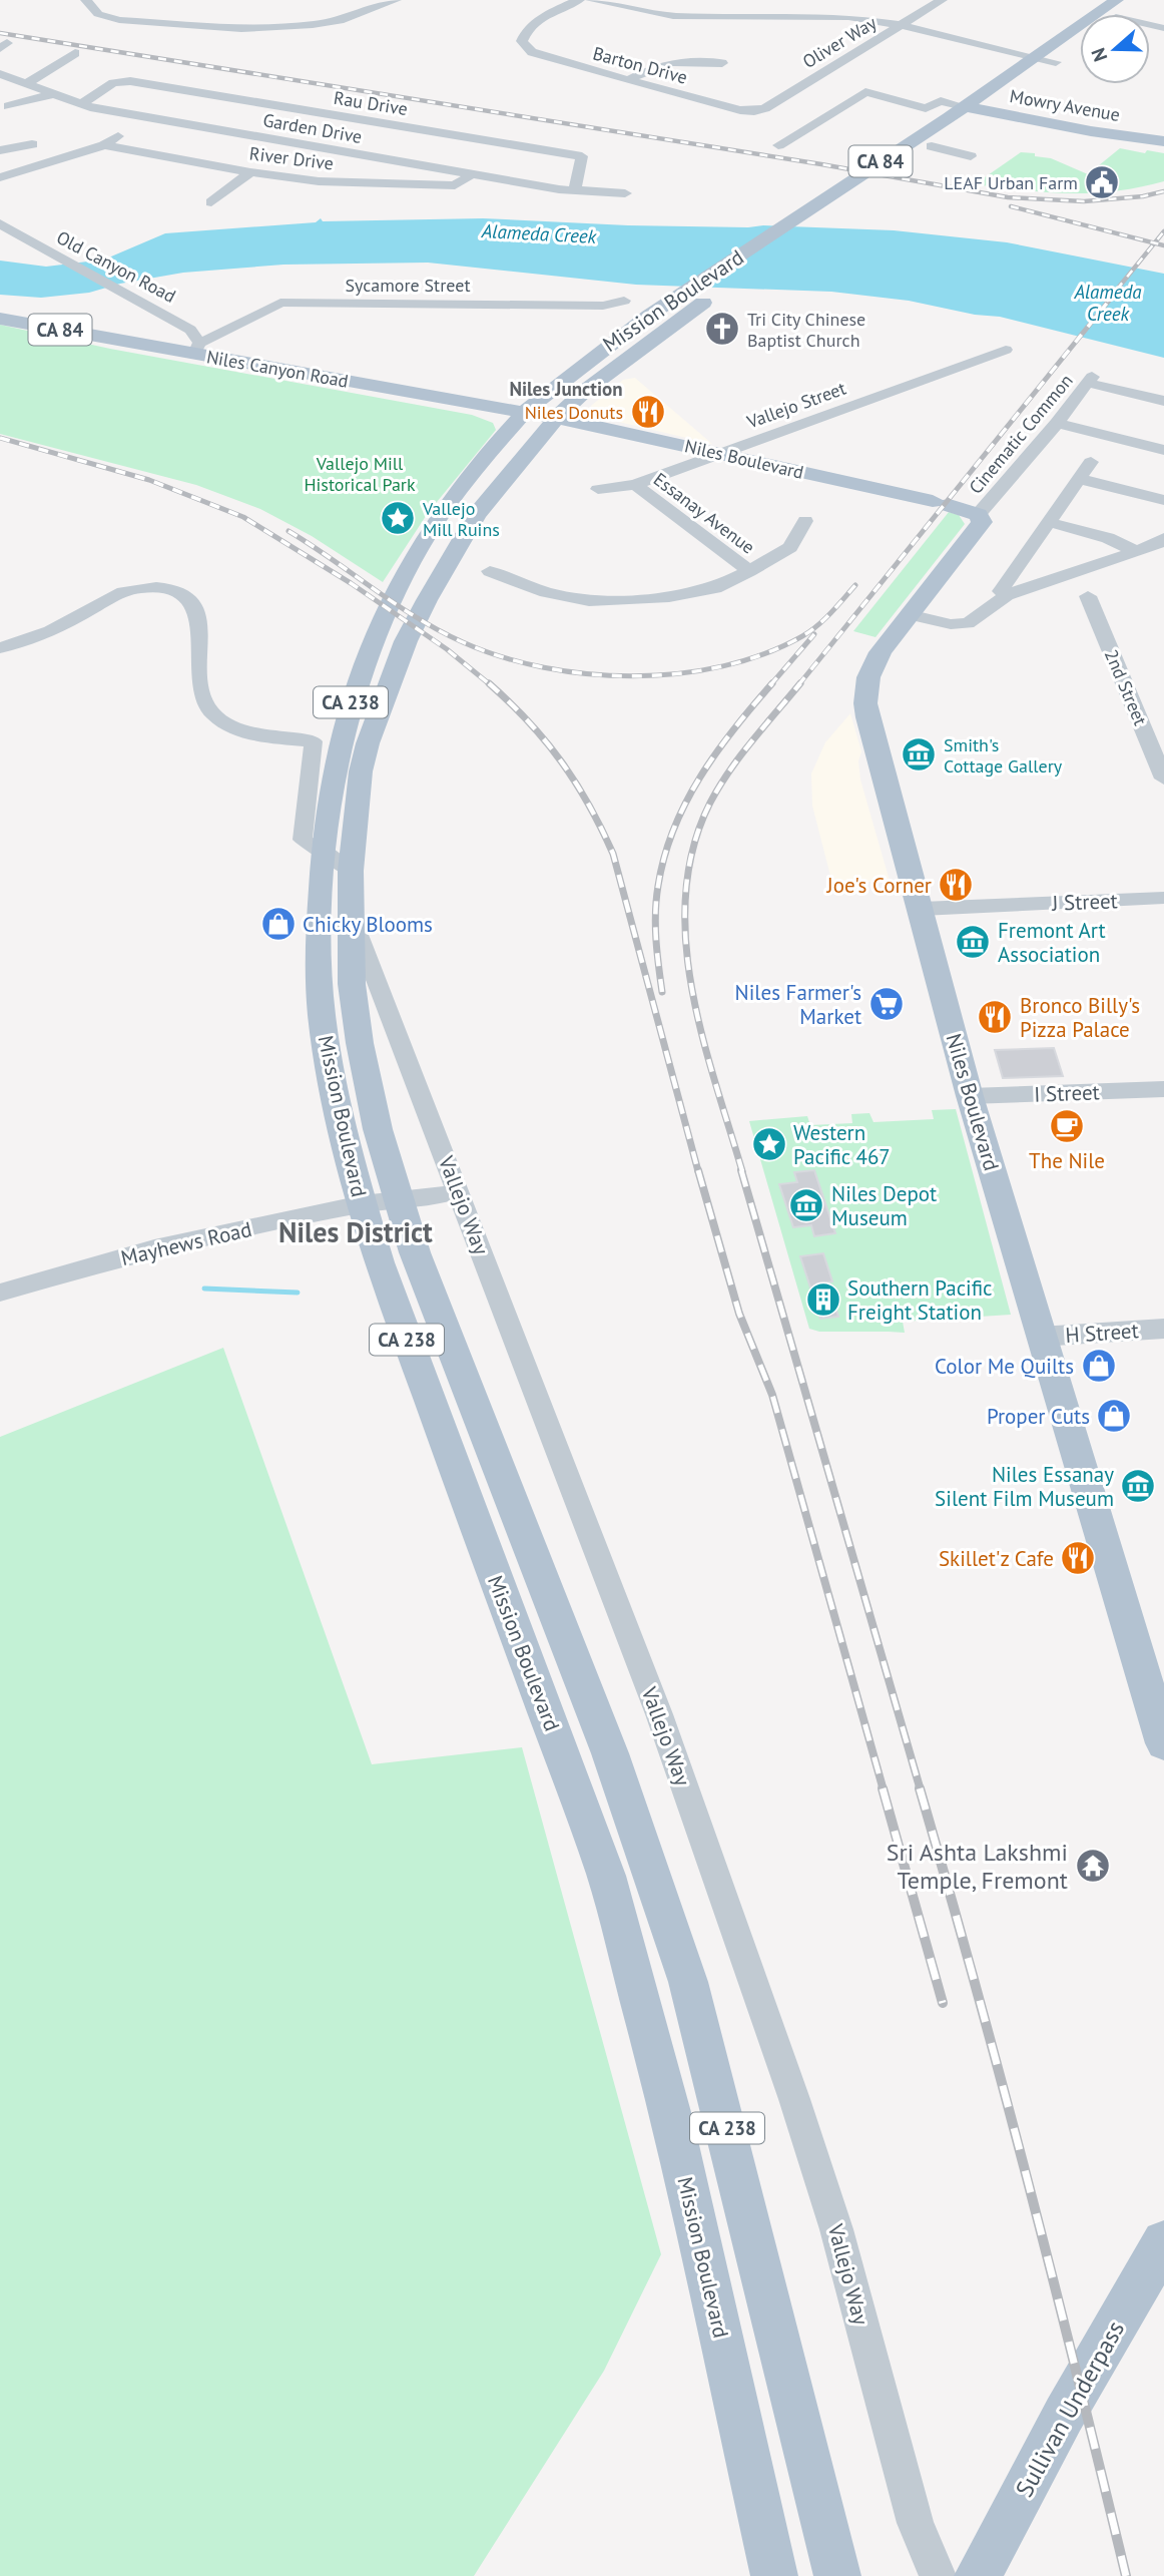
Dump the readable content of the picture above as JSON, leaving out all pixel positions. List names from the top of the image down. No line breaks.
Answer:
{"streets":{"main road":["Mowry Avenue","CA 84","Mission Boulevard","Niles Canyon Road","Niles Boulevard","CA 238","Sullivan Underpass"],"street":["Oliver Way","Barton Drive","Rau Drive","Garden Drive","River Drive","Old Canyon Road","Sycamore Street","Vallejo Street","Cinematic Common","Essanay Avenue","2nd Street","J Street","I Street","Vallejo Way","Mayhews Road","H Street"]},"crossings":[["Oliver Way","Barton Drive"],["Rau Drive","Garden Drive"],["Mowry Avenue","Mission Boulevard"],["Garden Drive","River Drive"],["Old Canyon Road","Sycamore Street"],["Old Canyon Road","Niles Canyon Road"],["Sycamore Street","Niles Canyon Road"],["Mission Boulevard","Niles Canyon Road"],["Mission Boulevard","Niles Boulevard"],["Mission Boulevard","Vallejo Way"],["Mission Boulevard","Mayhews Road"],["Niles Canyon Road","Niles Boulevard"],["Vallejo Street","Niles Boulevard"],["Vallejo Street","Essanay Avenue"],["Cinematic Common","Niles Boulevard"],["Niles Boulevard","J Street"],["Niles Boulevard","I Street"],["Niles Boulevard","H Street"],["Vallejo Way","Mayhews Road"]],"districts":["Niles Junction","Niles District"],"water":["Alameda Creek"],"parks":["Vallejo Mill Historical Park"],"places":{"public building":["LEAF Urban Farm"],"church":["Tri City Chinese Baptist Church"],"restaurant":["Niles Donuts","Joe's Corner","Bronco Billy's Pizza Palace","Skillet'z Cafe"],"place":["Vallejo Mill Ruins","Western Pacific 467"],"museum":["Smith's Cottage Gallery","Fremont Art Association","Niles Depot Museum","Niles Essanay Silent Film Museum"],"shop":["Chicky Blooms","Color Me Quilts","Proper Cuts"],"supermarket":["Niles Farmer's Market"],"cafe":["The Nile"],"building":["Southern Pacific Freight Station"],"temple":["Sri Ashta Lakshmi Temple, Fremont"]},"north":"left"}
